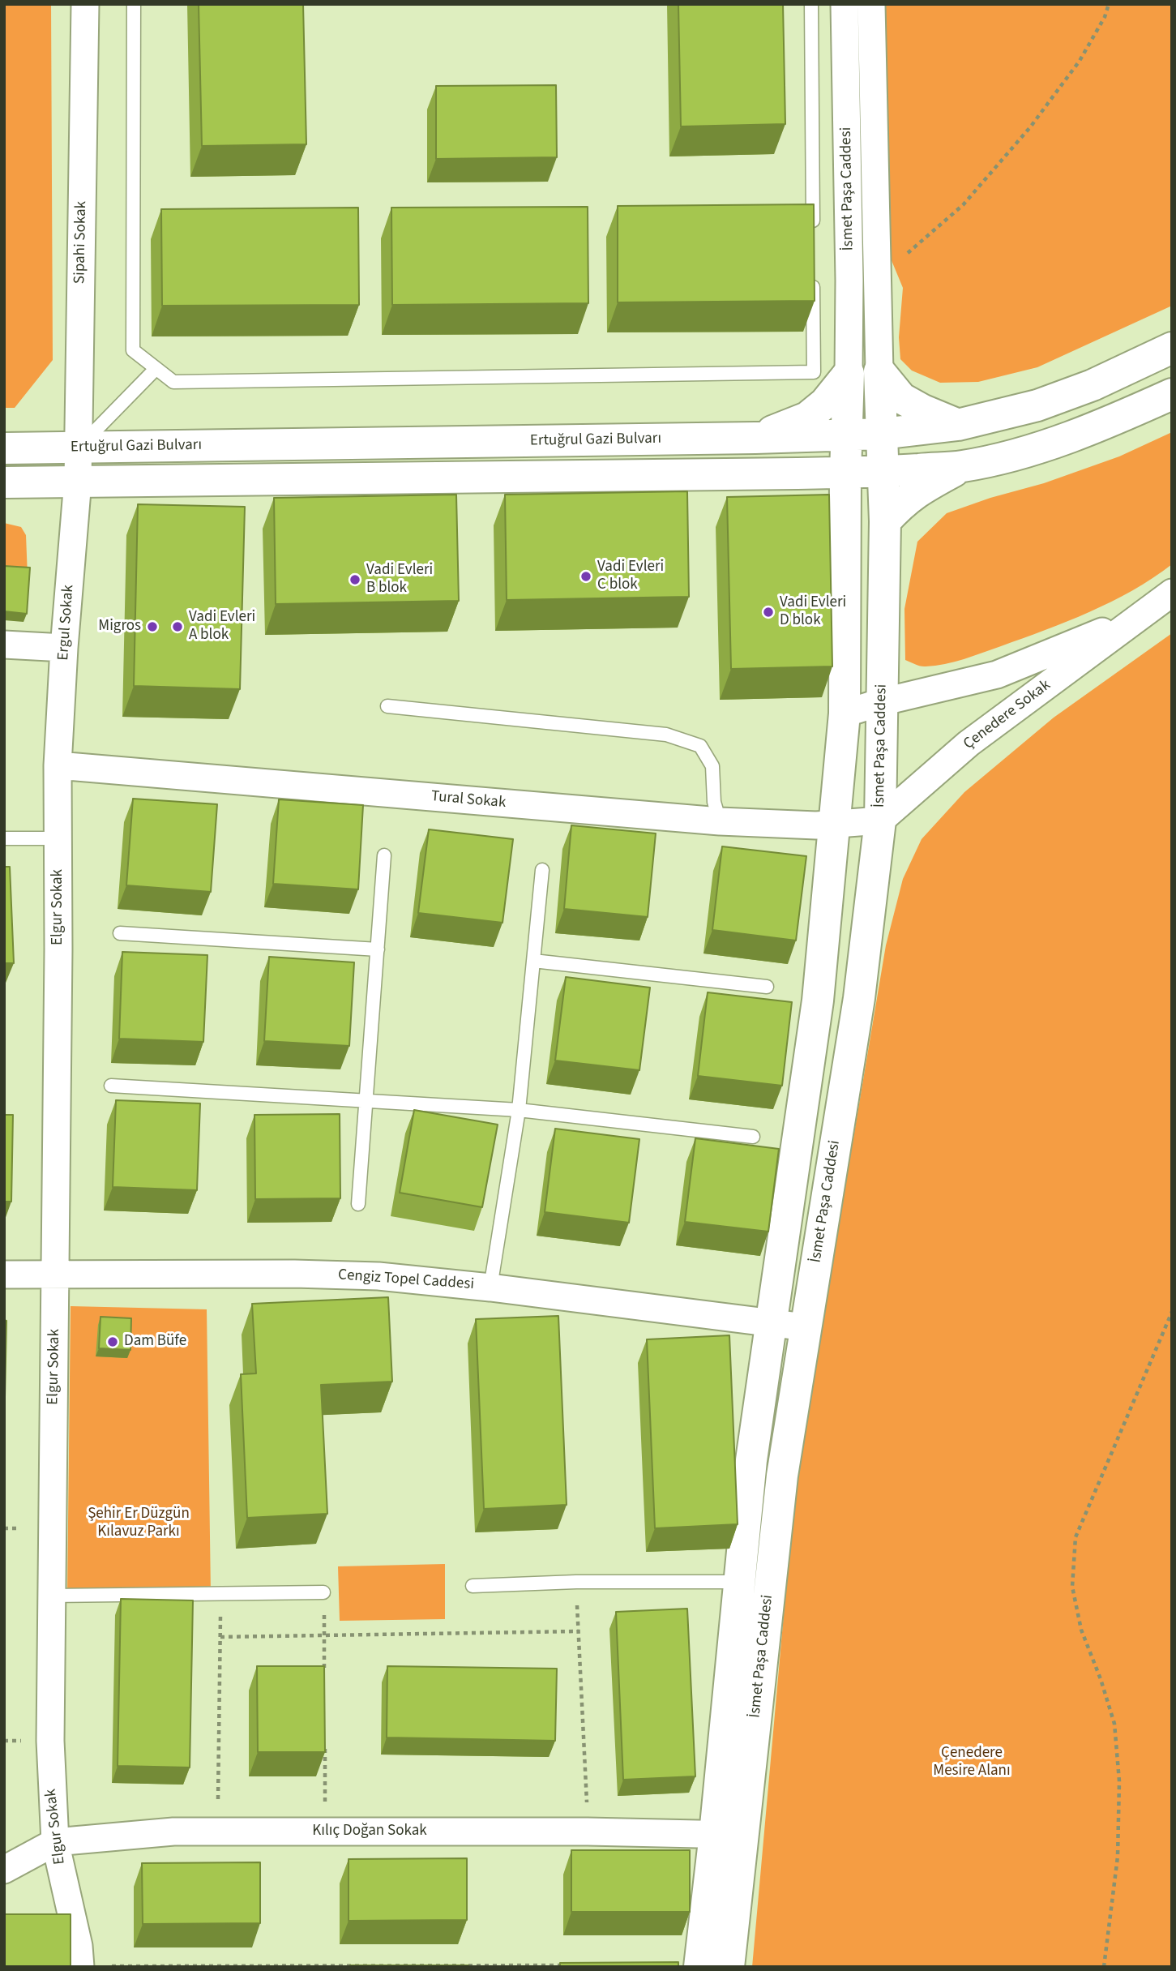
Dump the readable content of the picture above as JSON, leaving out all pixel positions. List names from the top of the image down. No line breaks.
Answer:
{"streets":{"main road":["İsmet Paşa Caddesi","Ertuğrul Gazi Bulvarı"],"street":["Sipahi Sokak","Ergul Sokak","Çenedere Sokak","Tural Sokak","Elgur Sokak","Cengiz Topel Caddesi","Kılıç Doğan Sokak"]},"crossings":[["İsmet Paşa Caddesi","Ertuğrul Gazi Bulvarı"],["İsmet Paşa Caddesi","Çenedere Sokak"],["İsmet Paşa Caddesi","Tural Sokak"],["İsmet Paşa Caddesi","Cengiz Topel Caddesi"],["İsmet Paşa Caddesi","Kılıç Doğan Sokak"],["Sipahi Sokak","Ertuğrul Gazi Bulvarı"],["Sipahi Sokak","Ergul Sokak"],["Ergul Sokak","Tural Sokak"],["Ergul Sokak","Elgur Sokak"],["Çenedere Sokak","Tural Sokak"],["Tural Sokak","Elgur Sokak"],["Elgur Sokak","Cengiz Topel Caddesi"],["Elgur Sokak","Kılıç Doğan Sokak"]],"parks":["Şehir Er Düzgün Kılavuz Parkı","Çenedere Mesire Alanı"],"places":["Vadi Evleri C blok","Vadi Evleri B blok","Vadi Evleri D blok","Migros","Vadi Evleri A blok","Dam Büfe"]}
